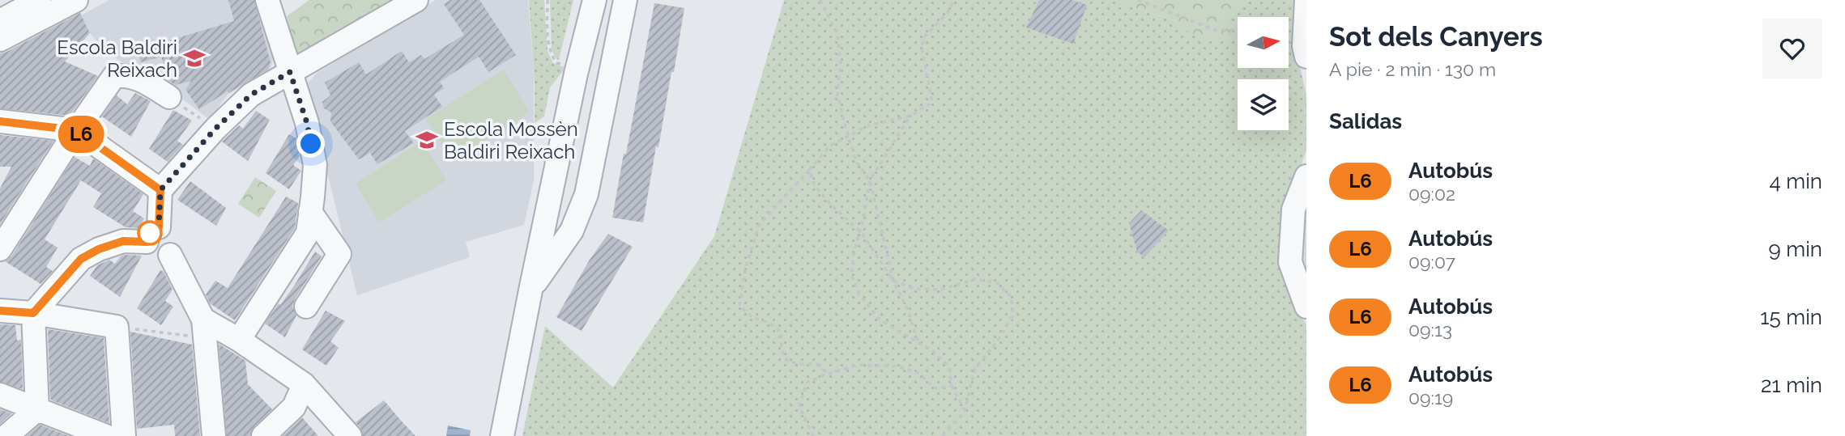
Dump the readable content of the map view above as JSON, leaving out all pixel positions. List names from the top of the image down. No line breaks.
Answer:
{"places":{"school or university":["Escola Baldiri Reixach","Escola Mossèn Baldiri Reixach"]},"lines":["bus line L6"],"north":"right","page":{"on_map":"L6","heading":[["Sot dels Canyers","A pie · 2 min · 130 m"],"Salidas"],"list":[{"mark":"L6","name":"Autobús","note":"09:02","value":"4 min"},{"mark":"L6","name":"Autobús","note":"09:07","value":"9 min"},{"mark":"L6","name":"Autobús","note":"09:13","value":"15 min"},{"mark":"L6","name":"Autobús","note":"09:19","value":"21 min"}]}}
